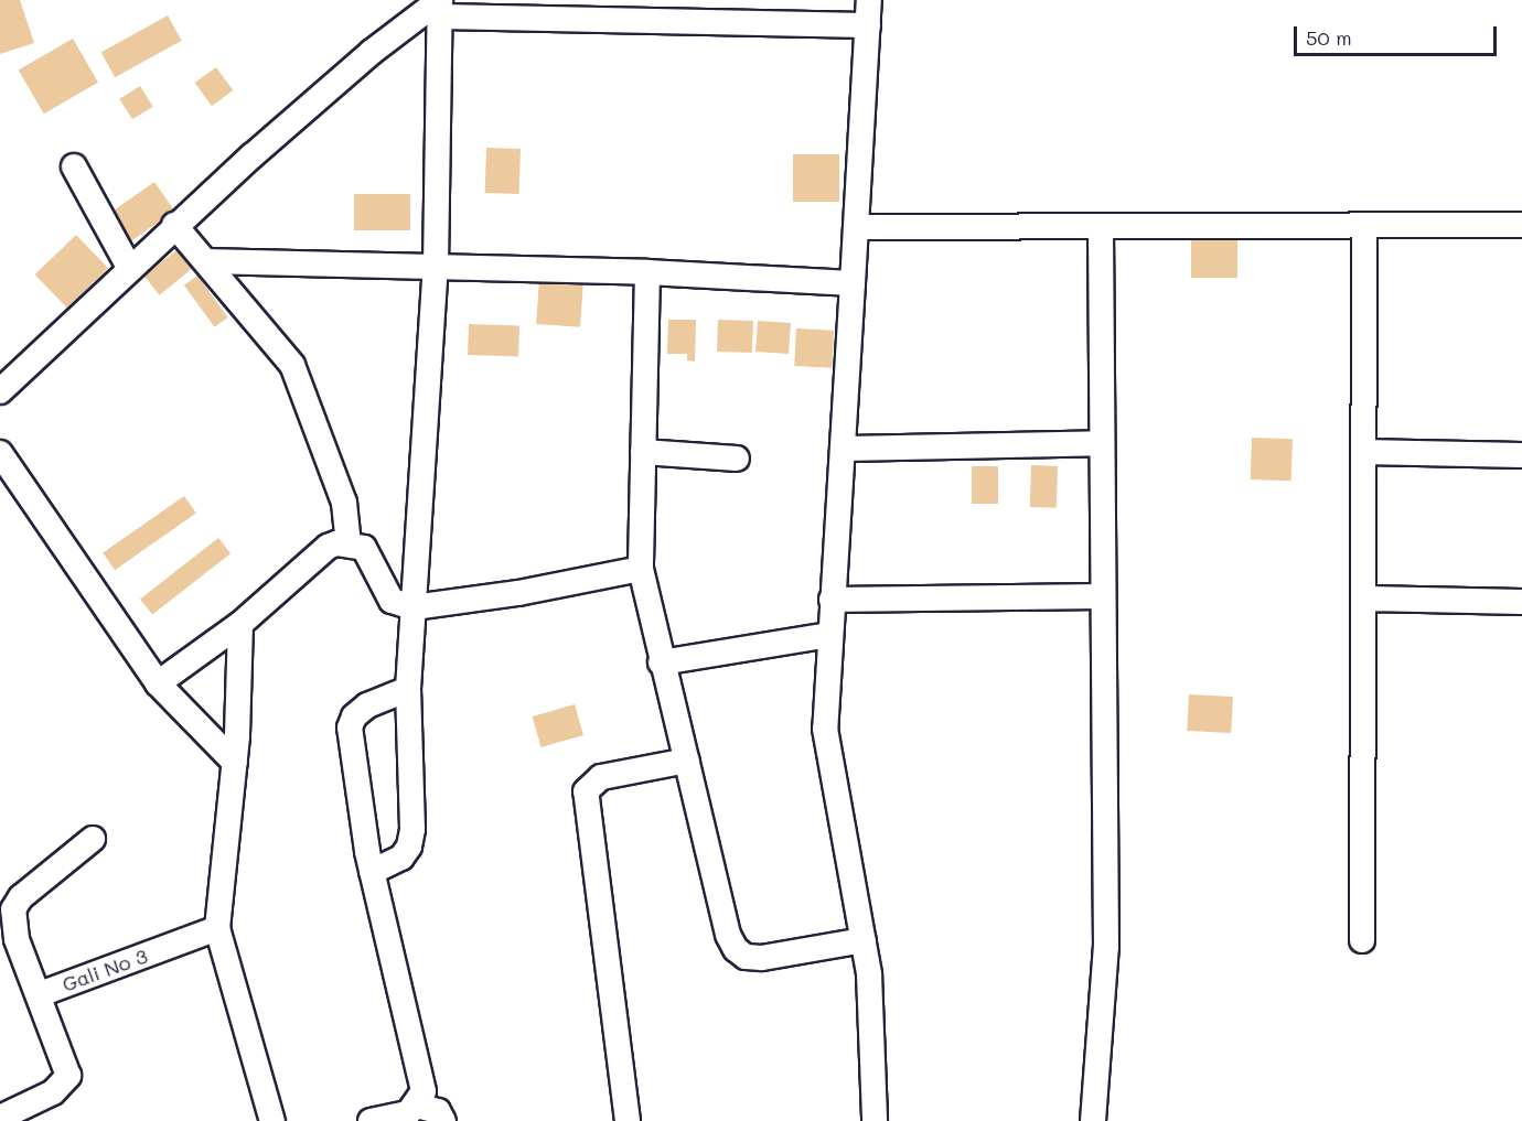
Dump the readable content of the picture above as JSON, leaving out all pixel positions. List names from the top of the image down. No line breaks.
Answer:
{"streets":{"street":["Gali No 3"]},"scale_bar":"50 m"}
